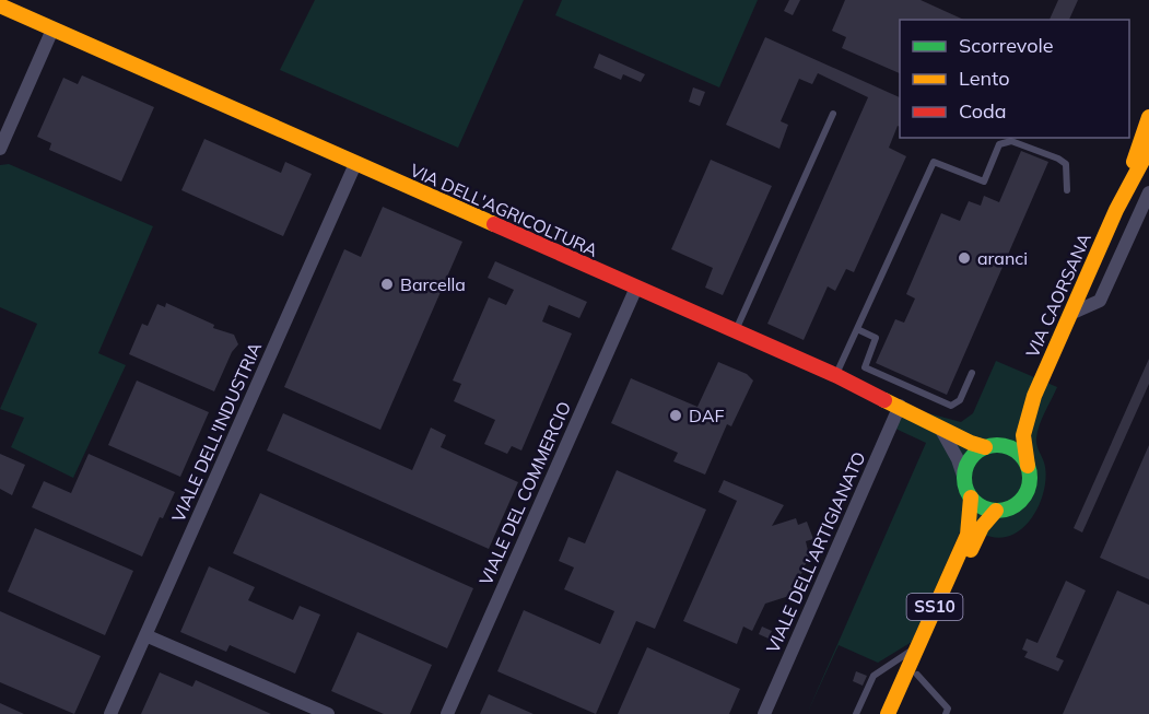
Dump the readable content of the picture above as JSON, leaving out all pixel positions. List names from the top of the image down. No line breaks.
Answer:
{"streets":{"main road":["VIA DELL'AGRICOLTURA","VIA CAORSANA","SS10"],"street":["VIALE DELL'INDUSTRIA","VIALE DEL COMMERCIO","VIALE DELL'ARTIGIANATO"]},"crossings":[["VIA DELL'AGRICOLTURA","VIALE DELL'INDUSTRIA"],["VIA DELL'AGRICOLTURA","VIALE DEL COMMERCIO"],["VIA DELL'AGRICOLTURA","VIALE DELL'ARTIGIANATO"],["VIA DELL'AGRICOLTURA","SS10"]],"places":["aranci","Barcella","DAF"],"legend":["Scorrevole","Lento","Coda"]}
